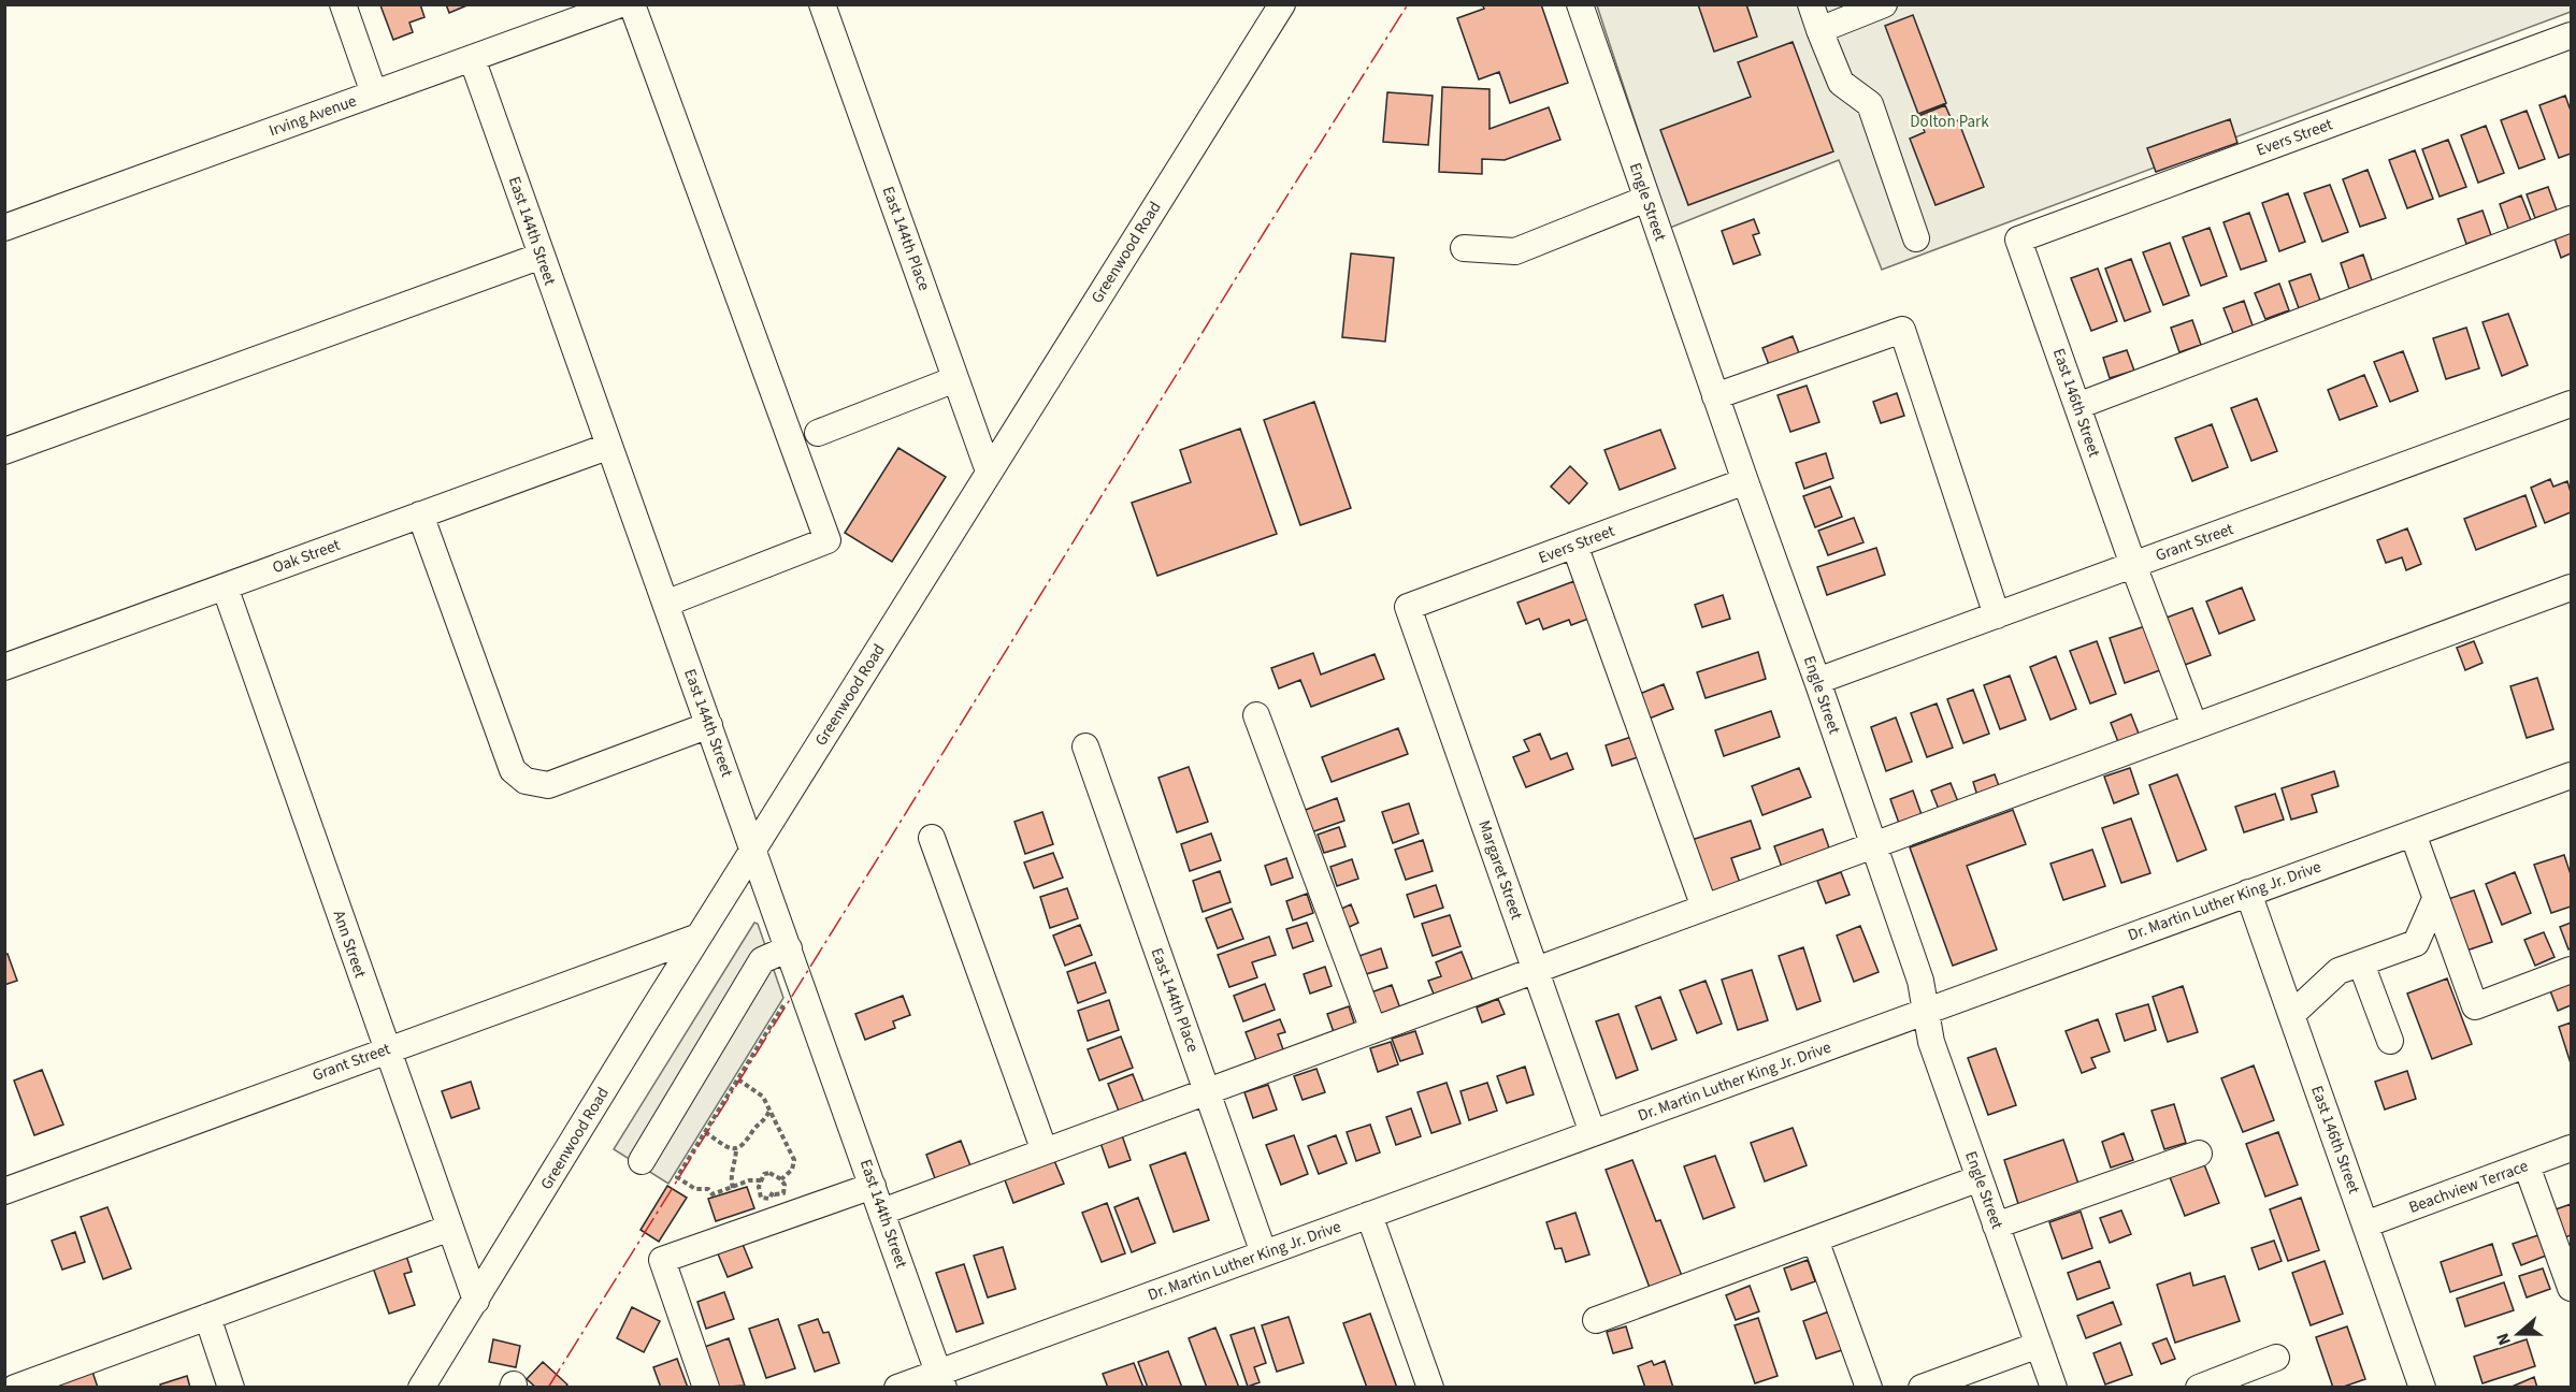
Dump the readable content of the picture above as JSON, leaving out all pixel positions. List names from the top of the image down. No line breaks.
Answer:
{"streets":{"street":["Irving Avenue","Evers Street","Engle Street","East 144th Street","East 144th Place","Greenwood Road","East 146th Street","Grant Street","Oak Street","Margaret Street","Dr. Martin Luther King Jr. Drive","Ann Street","Beachview Terrace"]},"crossings":[["Irving Avenue","East 144th Street"],["Evers Street","Engle Street"],["Evers Street","East 146th Street"],["Evers Street","Margaret Street"],["Engle Street","Grant Street"],["Engle Street","Dr. Martin Luther King Jr. Drive"],["East 144th Street","Greenwood Road"],["East 144th Street","Oak Street"],["East 144th Street","Dr. Martin Luther King Jr. Drive"],["East 144th Place","Greenwood Road"],["East 144th Place","Dr. Martin Luther King Jr. Drive"],["Greenwood Road","Grant Street"],["Greenwood Road","Ann Street"],["East 146th Street","Grant Street"],["East 146th Street","Dr. Martin Luther King Jr. Drive"],["East 146th Street","Beachview Terrace"],["Grant Street","Ann Street"],["Oak Street","Ann Street"],["Margaret Street","Dr. Martin Luther King Jr. Drive"]],"parks":["Dolton Park"],"north":"left"}
